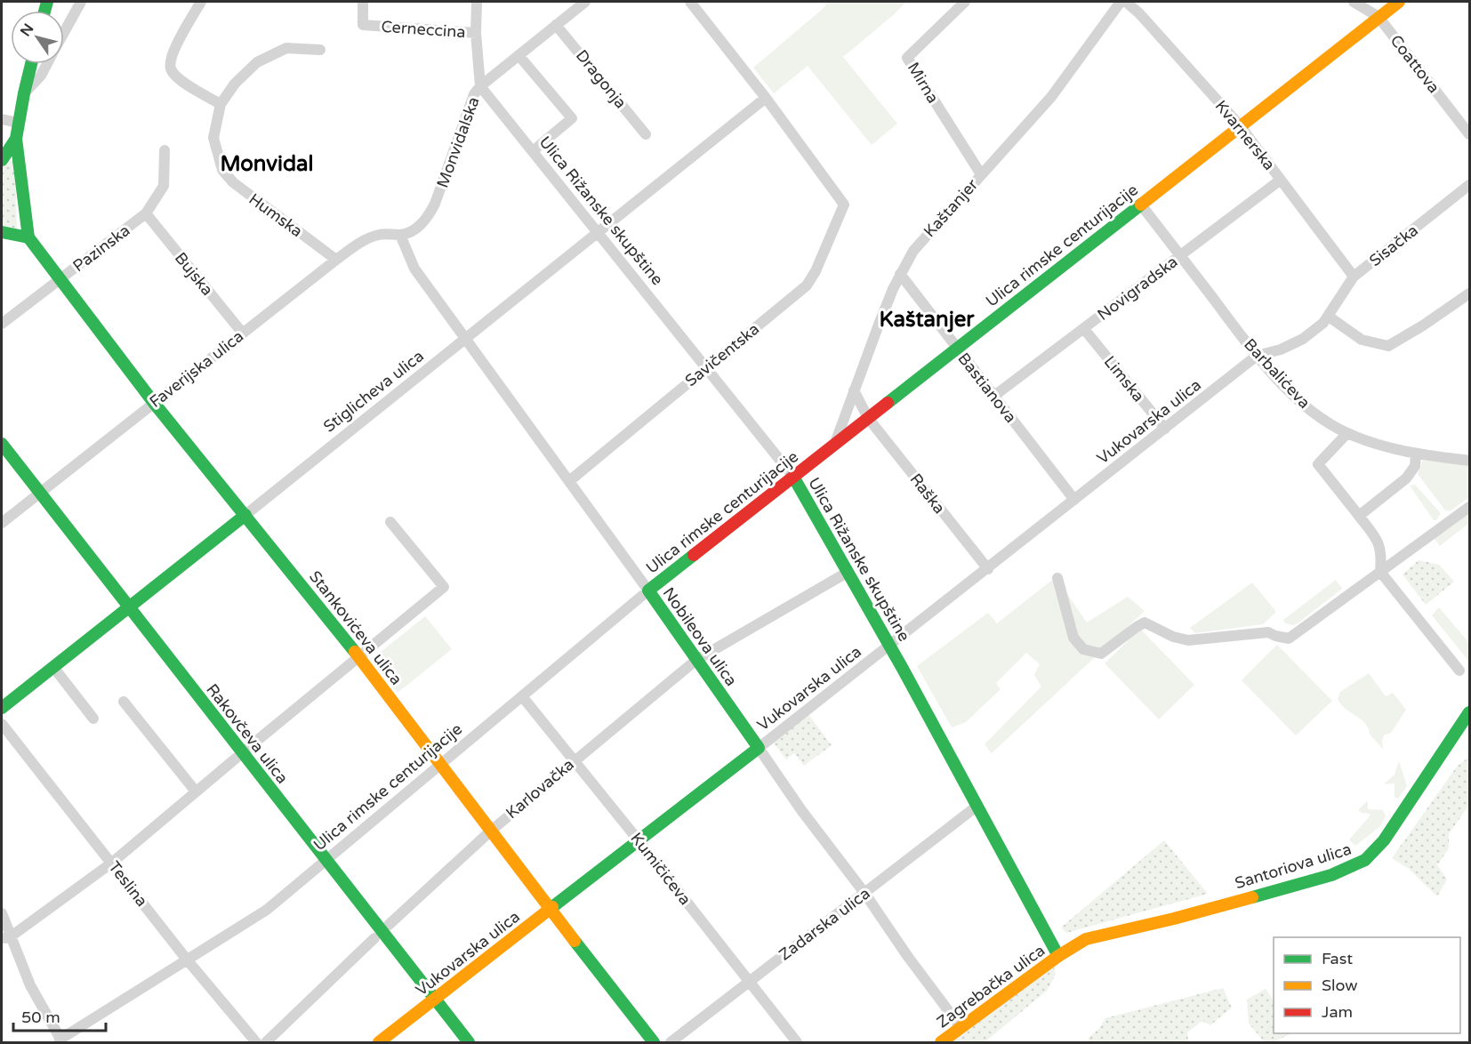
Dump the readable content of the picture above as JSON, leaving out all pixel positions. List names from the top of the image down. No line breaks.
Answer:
{"streets":{"street":["Cerneccina","Coattova","Dragonja","Mirna","Kvarnerska","Monvidalska","Kaštanjer","Ulica Rižanske skupštine","Humska","Ulica rimske centurijacije","Sisačka","Pazinska","Bujska","Novigradska","Savičentska","Faverijska ulica","Barbalićeva","Limska","Bastianova","Stiglicheva ulica","Vukovarska ulica","Raška","Stankovićeva ulica","Nobileova ulica","Rakovčeva ulica","Karlovačka","Santoriova ulica","Kumičićeva","Teslina","Zadarska ulica","Zagrebačka ulica"]},"crossings":[["Cerneccina","Monvidalska"],["Coattova","Ulica rimske centurijacije"],["Mirna","Kaštanjer"],["Kvarnerska","Ulica rimske centurijacije"],["Kvarnerska","Sisačka"],["Kvarnerska","Novigradska"],["Monvidalska","Ulica Rižanske skupštine"],["Monvidalska","Faverijska ulica"],["Monvidalska","Nobileova ulica"],["Kaštanjer","Ulica rimske centurijacije"],["Kaštanjer","Bastianova"],["Kaštanjer","Raška"],["Ulica Rižanske skupštine","Ulica rimske centurijacije"],["Ulica Rižanske skupštine","Savičentska"],["Ulica Rižanske skupštine","Stiglicheva ulica"],["Ulica Rižanske skupštine","Vukovarska ulica"],["Ulica Rižanske skupštine","Karlovačka"],["Ulica Rižanske skupštine","Santoriova ulica"],["Ulica Rižanske skupštine","Zadarska ulica"],["Ulica Rižanske skupštine","Zagrebačka ulica"],["Humska","Faverijska ulica"],["Ulica rimske centurijacije","Barbalićeva"],["Ulica rimske centurijacije","Bastianova"],["Ulica rimske centurijacije","Raška"],["Ulica rimske centurijacije","Stankovićeva ulica"],["Ulica rimske centurijacije","Nobileova ulica"],["Ulica rimske centurijacije","Rakovčeva ulica"],["Ulica rimske centurijacije","Kumičićeva"],["Ulica rimske centurijacije","Teslina"],["Sisačka","Barbalićeva"],["Sisačka","Vukovarska ulica"],["Pazinska","Bujska"],["Pazinska","Stankovićeva ulica"],["Bujska","Faverijska ulica"],["Novigradska","Barbalićeva"],["Novigradska","Limska"],["Novigradska","Bastianova"],["Savičentska","Stiglicheva ulica"],["Savičentska","Nobileova ulica"],["Faverijska ulica","Stankovićeva ulica"],["Faverijska ulica","Nobileova ulica"],["Faverijska ulica","Rakovčeva ulica"],["Barbalićeva","Vukovarska ulica"],["Limska","Vukovarska ulica"],["Bastianova","Vukovarska ulica"],["Stiglicheva ulica","Stankovićeva ulica"],["Stiglicheva ulica","Nobileova ulica"],["Stiglicheva ulica","Rakovčeva ulica"],["Vukovarska ulica","Raška"],["Vukovarska ulica","Stankovićeva ulica"],["Vukovarska ulica","Nobileova ulica"],["Vukovarska ulica","Rakovčeva ulica"],["Vukovarska ulica","Kumičićeva"],["Stankovićeva ulica","Karlovačka"],["Nobileova ulica","Karlovačka"],["Nobileova ulica","Zadarska ulica"],["Nobileova ulica","Zagrebačka ulica"],["Karlovačka","Kumičićeva"],["Santoriova ulica","Zagrebačka ulica"],["Kumičićeva","Zadarska ulica"]],"districts":["Monvidal","Kaštanjer"],"legend":["Fast","Slow","Jam"],"scale_bar":"50 m","north":"top left"}
